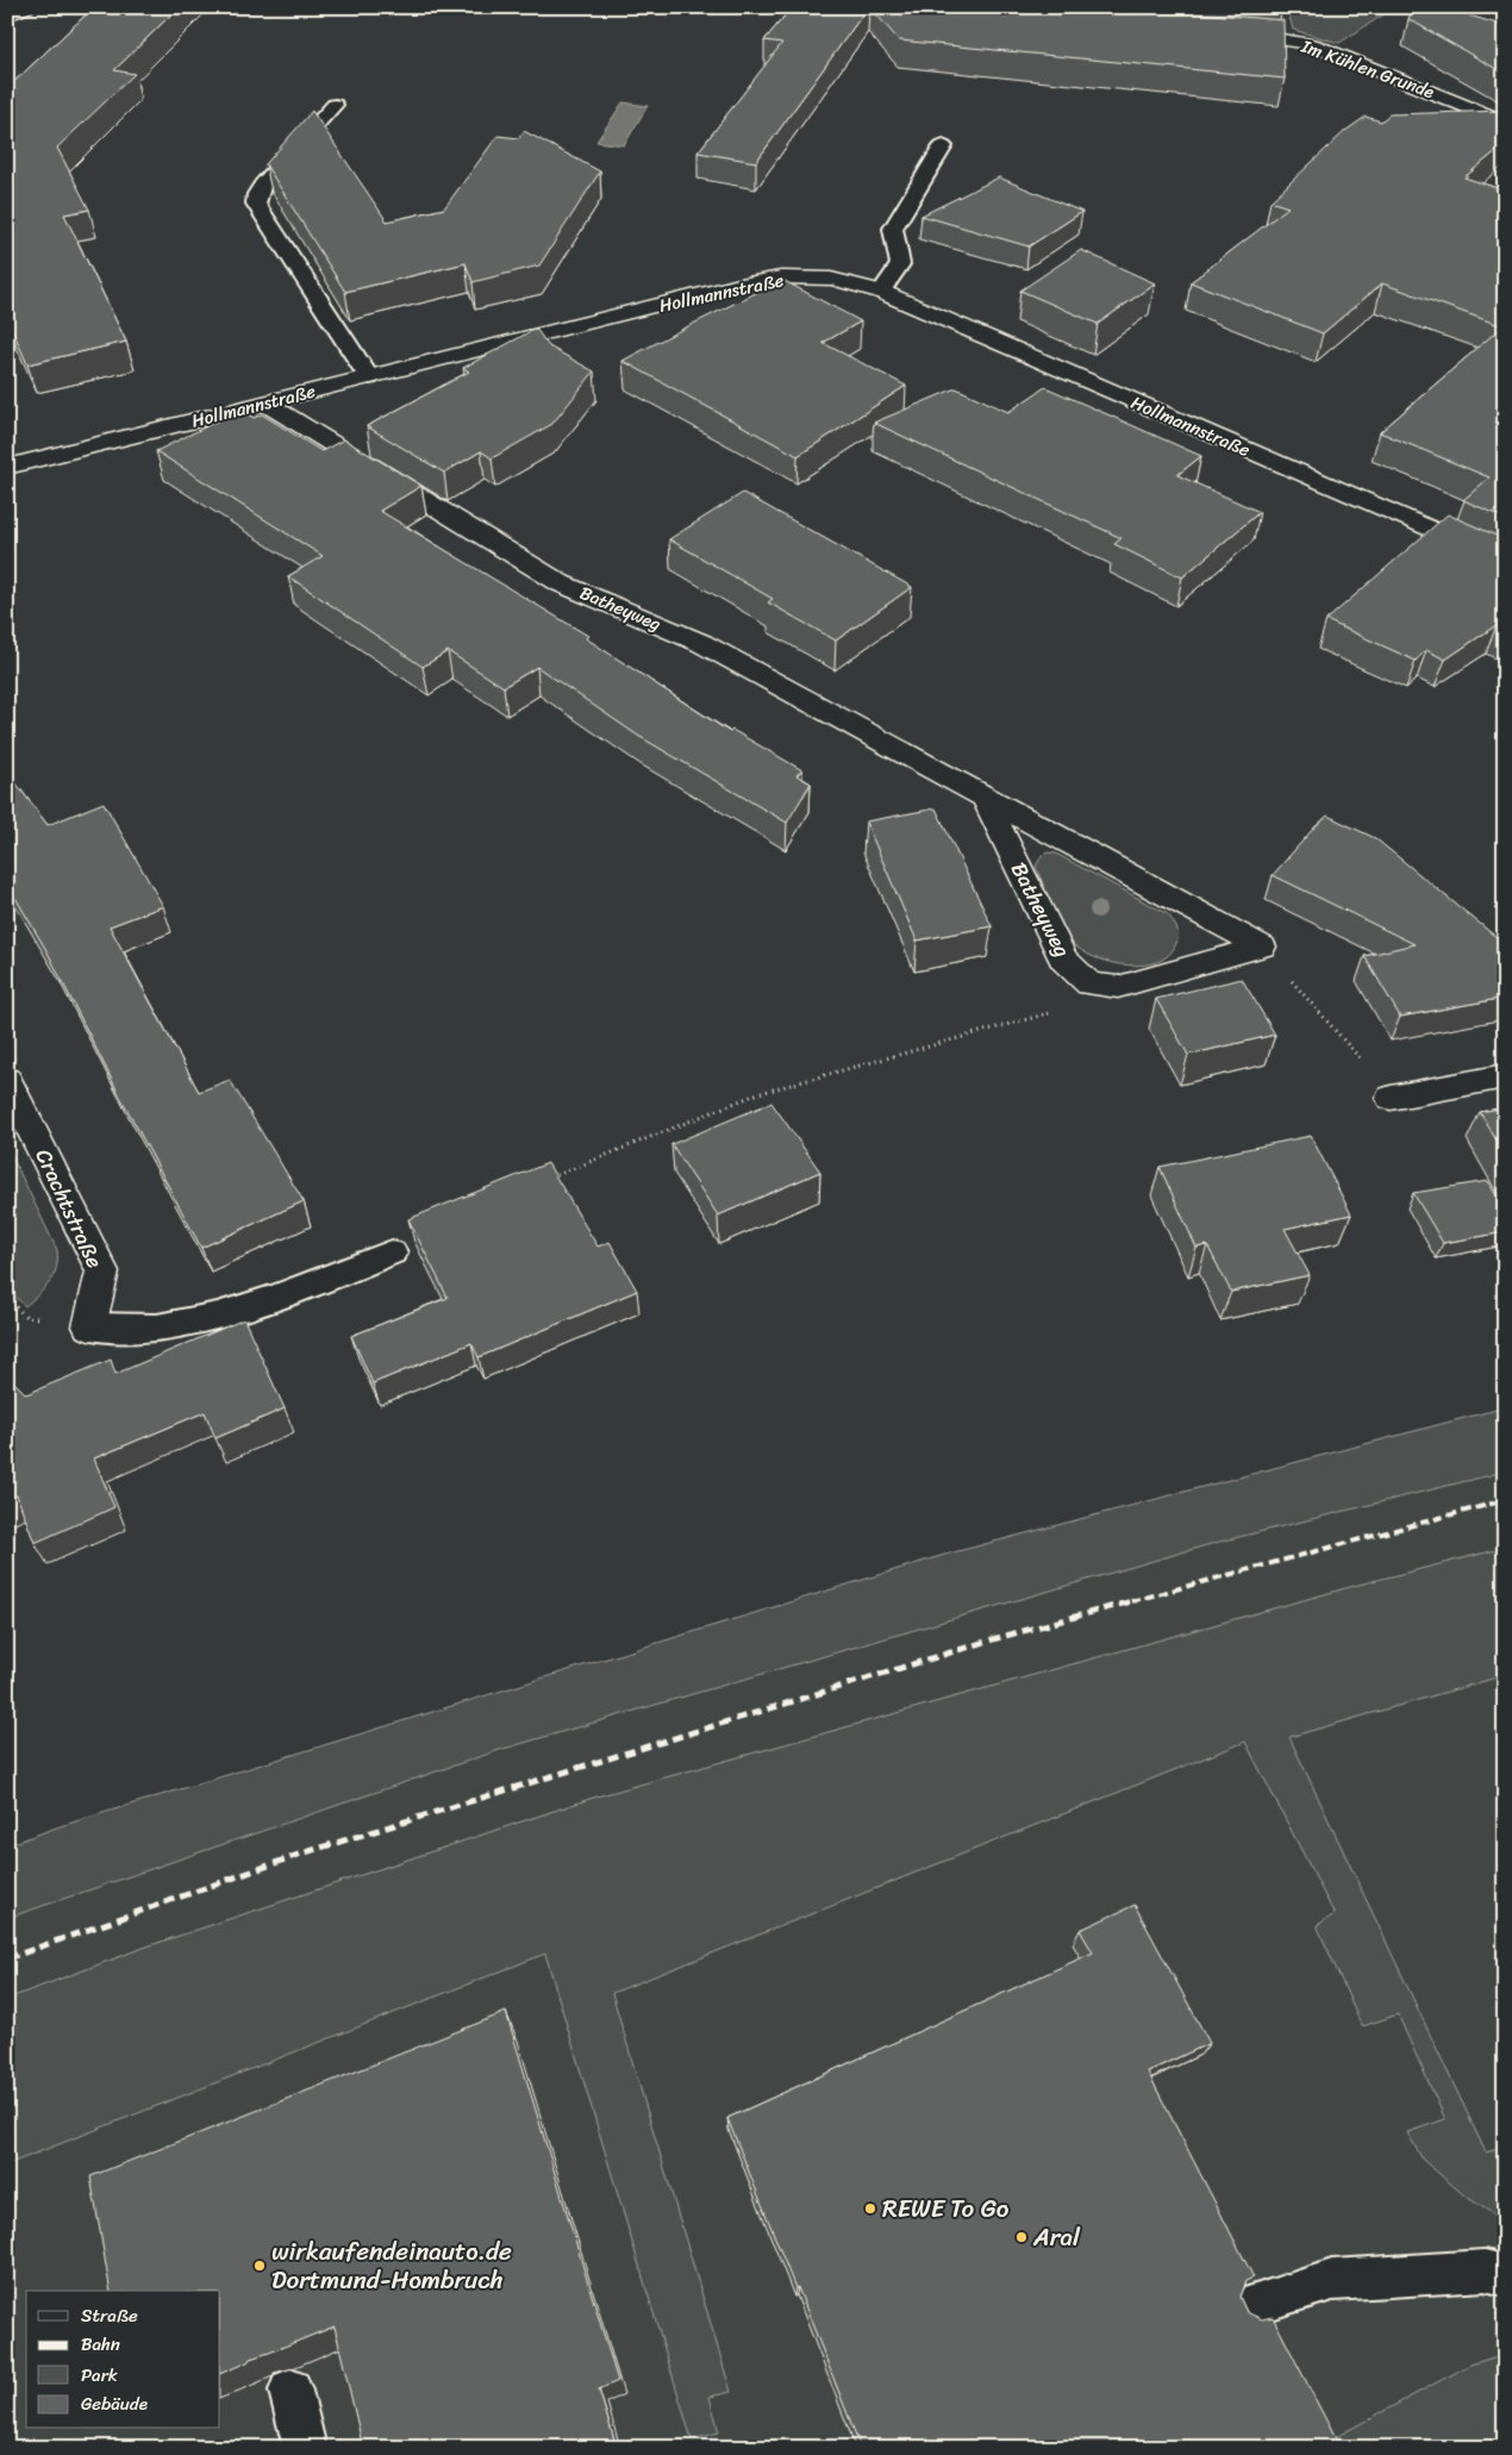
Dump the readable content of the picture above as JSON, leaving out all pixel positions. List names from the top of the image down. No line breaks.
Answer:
{"streets":{"street":["Im Kühlen Grunde","Hollmannstraße","Batheyweg","Crachtstraße"]},"crossings":[["Hollmannstraße","Batheyweg"]],"places":["REWE To Go","Aral","wirkaufendeinauto.de Dortmund-Hombruch"],"legend":["Straße","Bahn","Park","Gebäude"]}
